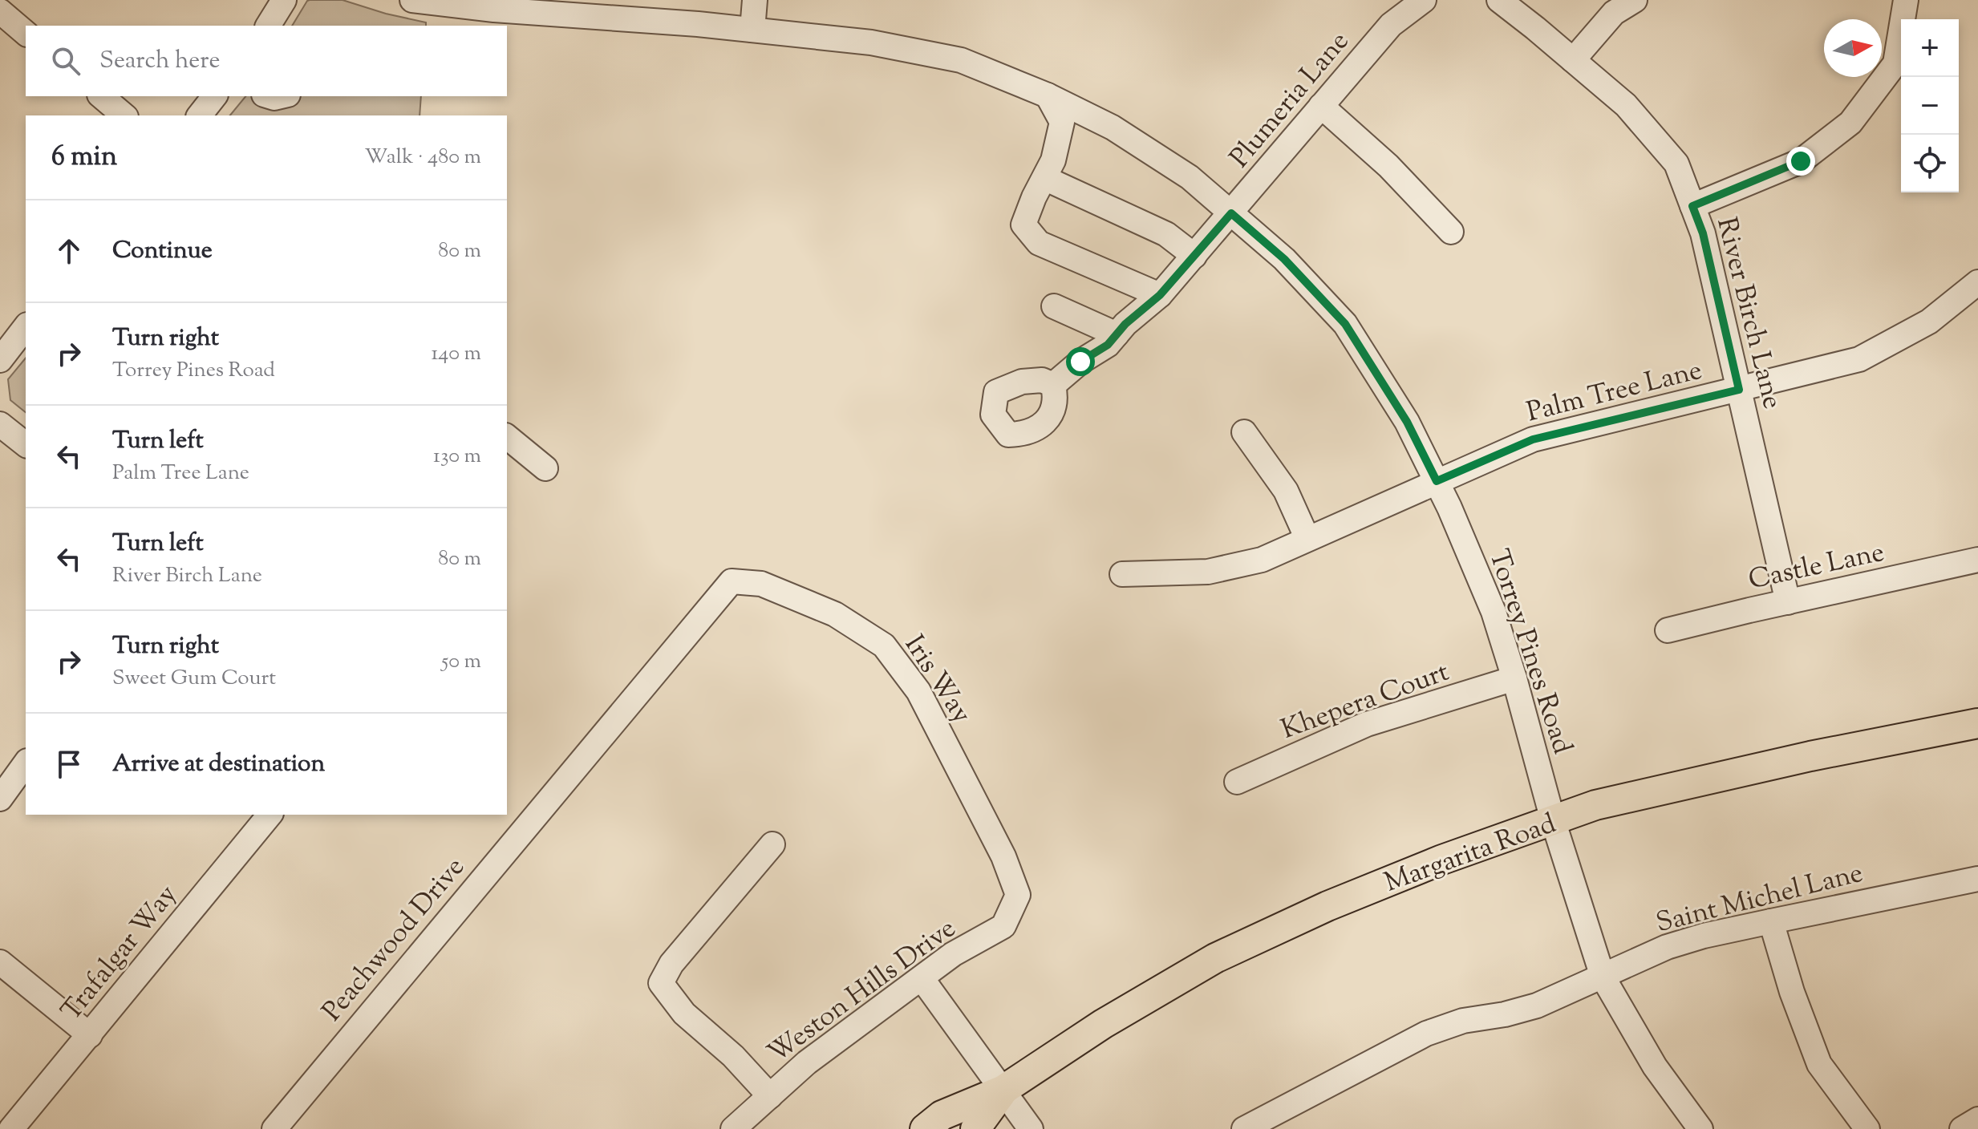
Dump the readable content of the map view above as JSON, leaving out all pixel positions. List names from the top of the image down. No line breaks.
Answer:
{"streets":{"main road":["Margarita Road"],"street":["Plumeria Lane","River Birch Lane","Palm Tree Lane","Castle Lane","Torrey Pines Road","Iris Way","Khepera Court","Saint Michel Lane","Peachwood Drive","Trafalgar Way","Weston Hills Drive"]},"crossings":[["Plumeria Lane","Torrey Pines Road"],["River Birch Lane","Palm Tree Lane"],["River Birch Lane","Castle Lane"],["Palm Tree Lane","Torrey Pines Road"],["Torrey Pines Road","Khepera Court"],["Torrey Pines Road","Margarita Road"],["Torrey Pines Road","Saint Michel Lane"],["Iris Way","Peachwood Drive"],["Iris Way","Weston Hills Drive"]],"north":"right","page":{"map_buttons":["+","−"],"search":"Search here","heading":["6 min","Walk · 480 m"],"list":[["Continue","80 m"],["Turn right","Torrey Pines Road","140 m"],["Turn left","Palm Tree Lane","130 m"],["Turn left","River Birch Lane","80 m"],["Turn right","Sweet Gum Court","50 m"],"Arrive at destination"]}}
